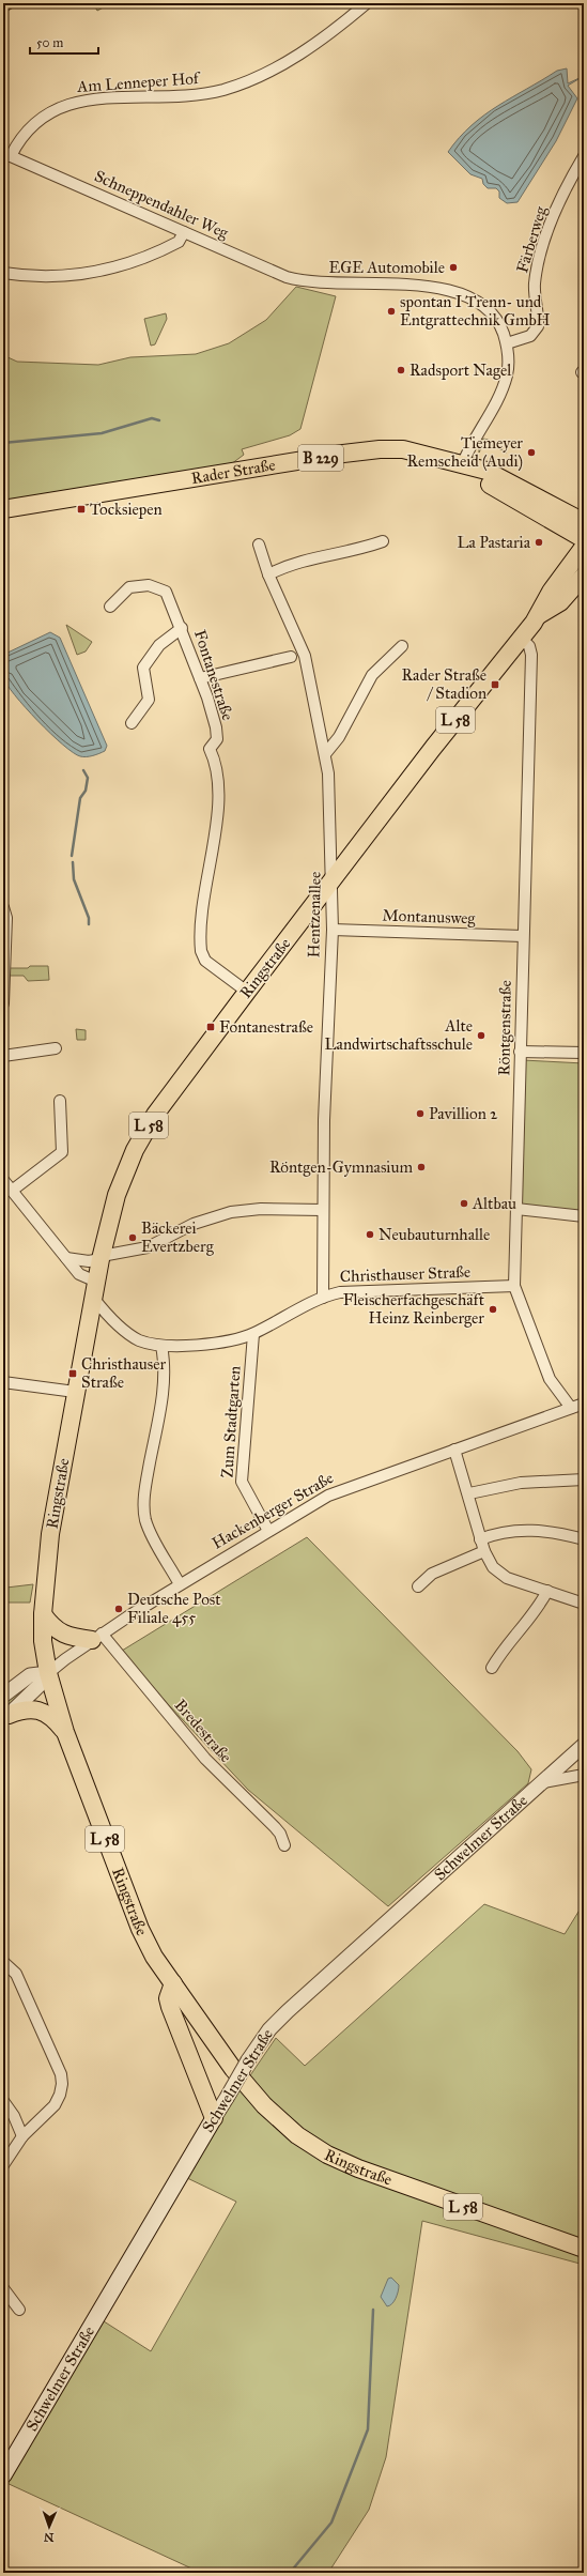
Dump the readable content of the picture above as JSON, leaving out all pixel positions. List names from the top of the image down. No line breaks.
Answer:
{"streets":{"main road":["B 229","Rader Straße","L 58","Ringstraße","Schwelmer Straße"],"street":["Am Lenneper Hof","Schneppendahler Weg","Färberweg","Fontanestraße","Hentzenallee","Montanusweg","Röntgenstraße","Christhauser Straße","Zum Stadtgarten","Hackenberger Straße","Bredestraße"]},"crossings":[["Am Lenneper Hof","Schneppendahler Weg"],["Schneppendahler Weg","Färberweg"],["Schneppendahler Weg","Rader Straße"],["Fontanestraße","Ringstraße"],["Hentzenallee","Montanusweg"],["Hentzenallee","Ringstraße"],["Hentzenallee","Christhauser Straße"],["Montanusweg","Röntgenstraße"],["Ringstraße","Röntgenstraße"],["Ringstraße","Christhauser Straße"],["Ringstraße","Hackenberger Straße"],["Röntgenstraße","Christhauser Straße"],["Röntgenstraße","Hackenberger Straße"],["Christhauser Straße","Zum Stadtgarten"],["Zum Stadtgarten","Hackenberger Straße"],["Hackenberger Straße","Bredestraße"]],"places":{"other":["EGE Automobile","spontan I Trenn- und Entgrattechnik GmbH","Radsport Nagel","Tiemeyer Remscheid (Audi)","La Pastaria","Alte Landwirtschaftsschule","Pavillion 2","Röntgen-Gymnasium","Altbau","Neubauturnhalle","Bäckerei Evertzberg","Fleischerfachgeschäft Heinz Reinberger","Deutsche Post Filiale 455"],"transit":["Tocksiepen","Rader Straße / Stadion","Fontanestraße","Christhauser Straße"]},"scale_bar":"50 m","north":"bottom"}
